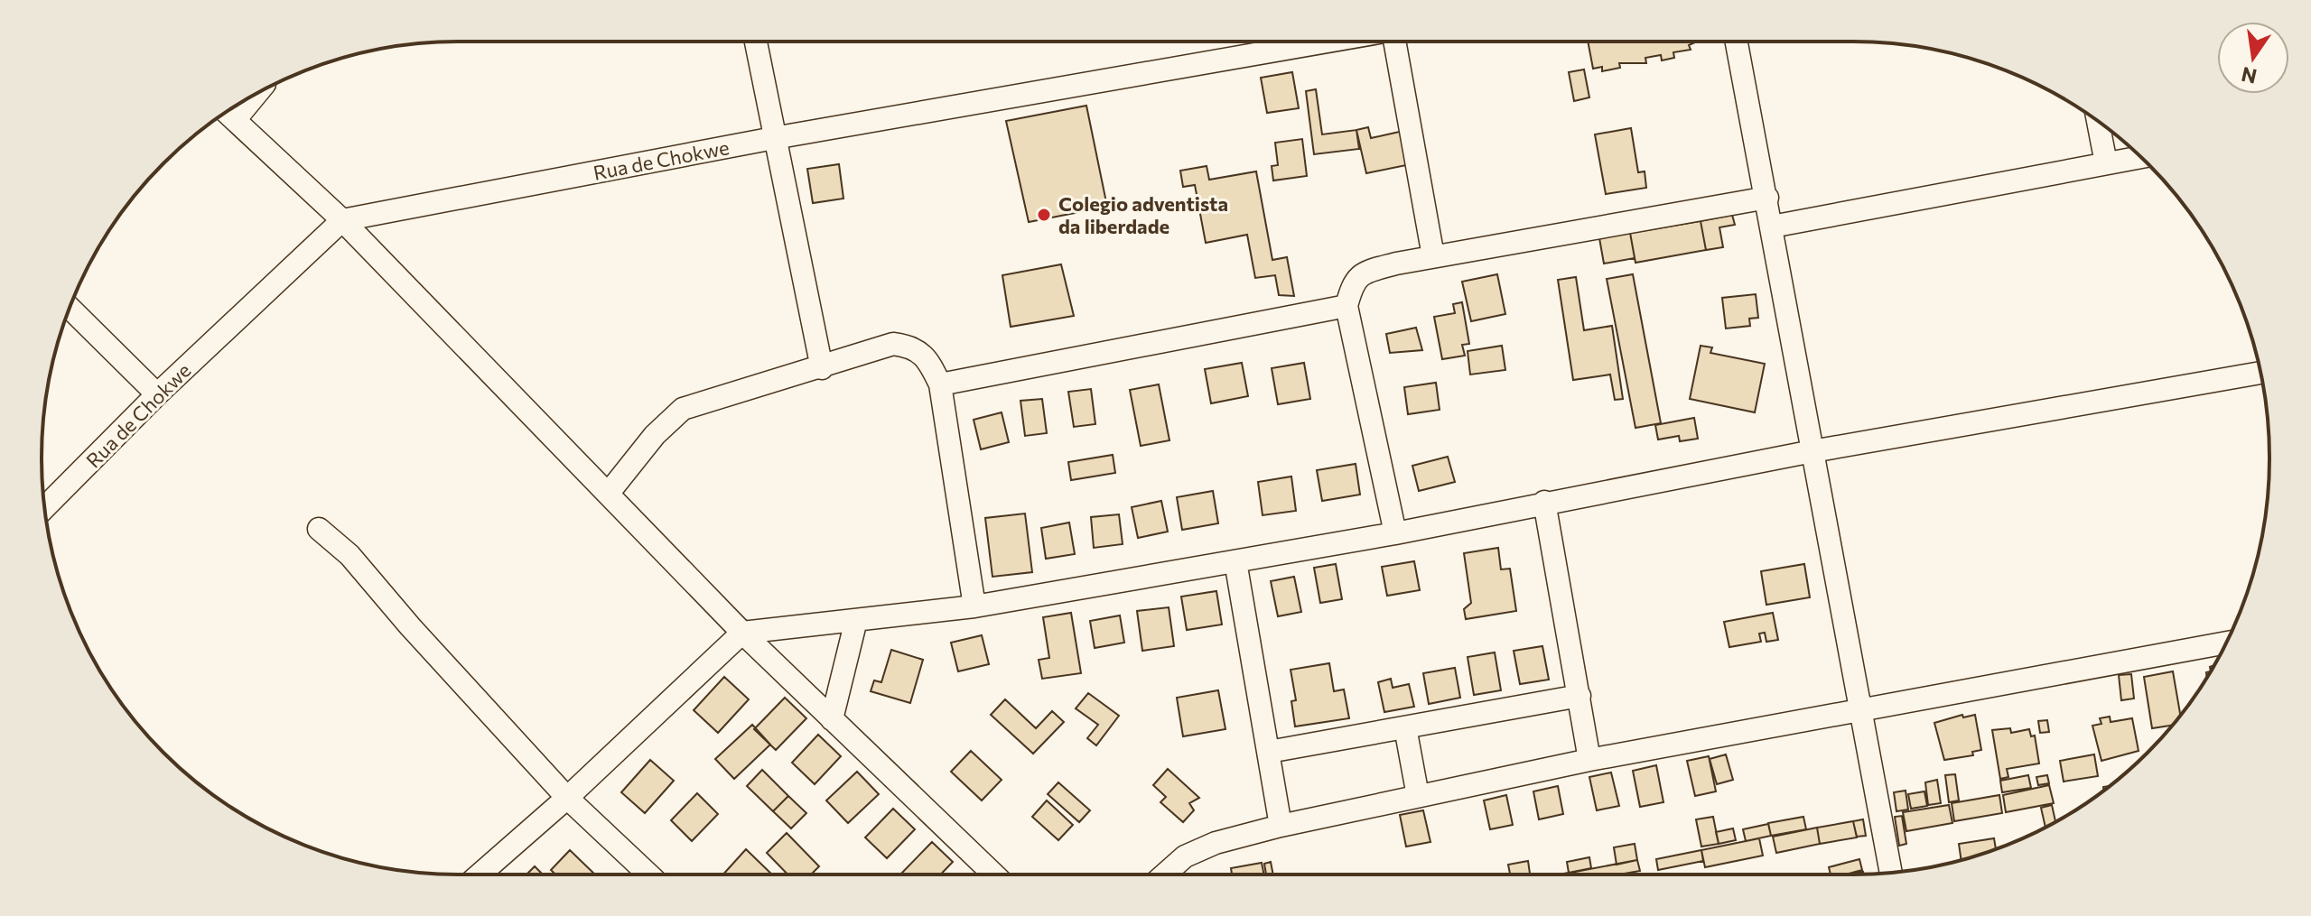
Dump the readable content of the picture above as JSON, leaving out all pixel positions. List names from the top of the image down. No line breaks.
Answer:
{"streets":{"street":["Rua de Chokwe"]},"places":["Colegio adventista da liberdade"],"north":"bottom"}
